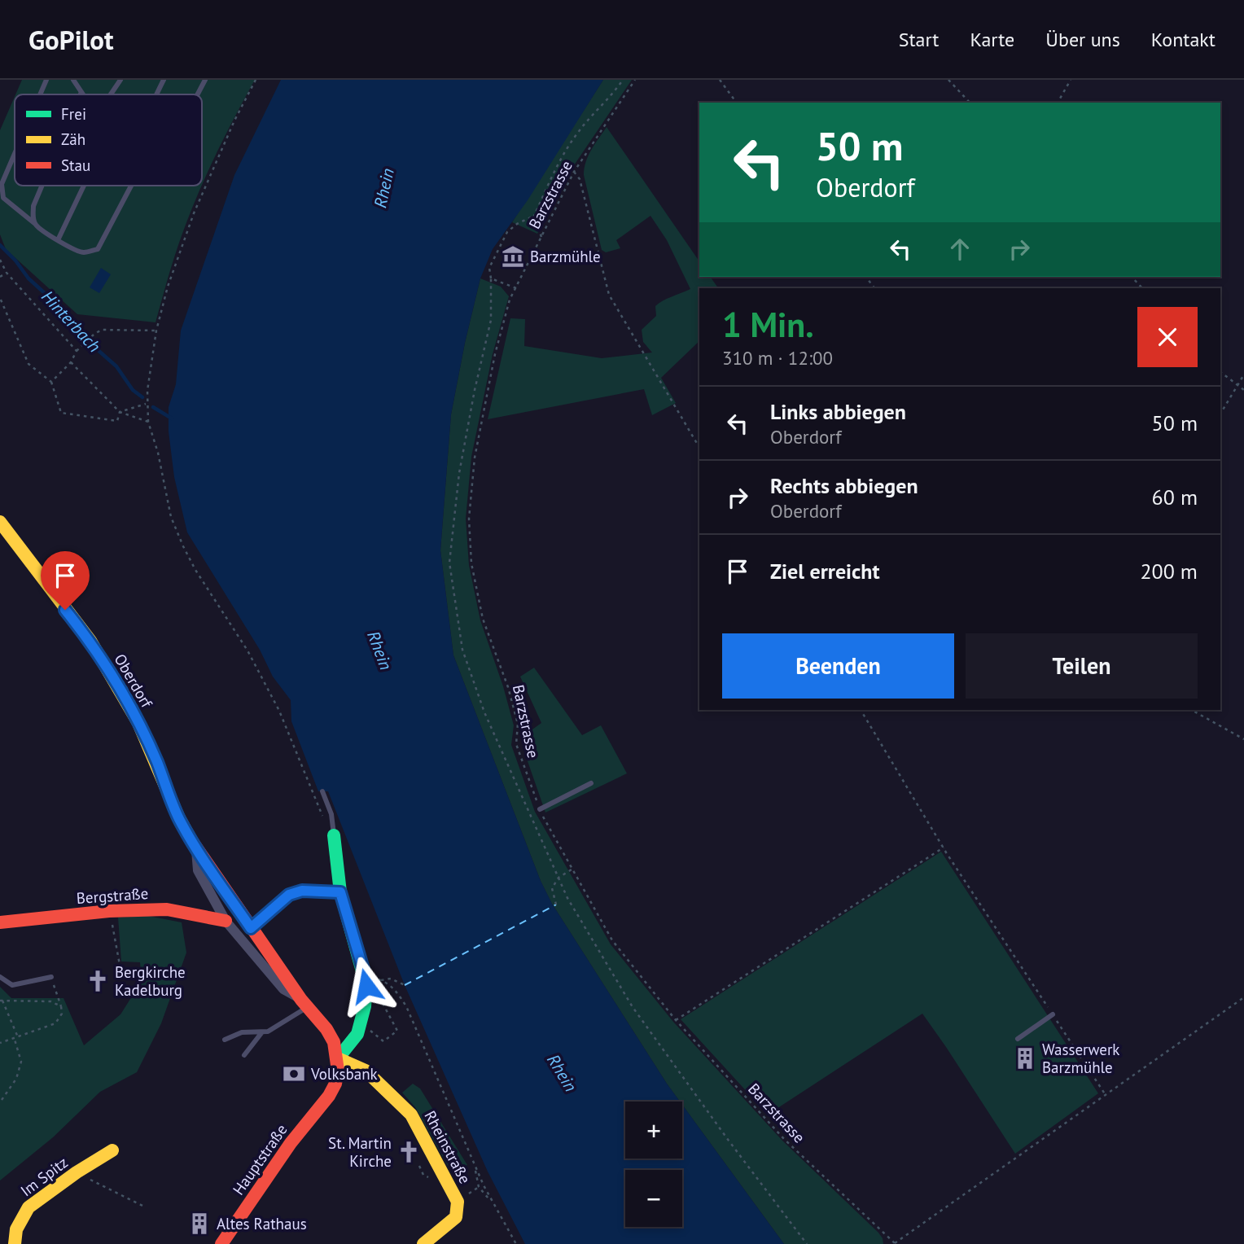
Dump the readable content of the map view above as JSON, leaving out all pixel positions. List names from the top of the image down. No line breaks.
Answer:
{"streets":{"main road":["Oberdorf","Bergstraße","Rheinstraße","Hauptstraße","Im Spitz"],"path":["Barzstrasse"]},"crossings":[["Oberdorf","Rheinstraße"],["Oberdorf","Hauptstraße"]],"water":["Rhein","Hinterbach"],"places":{"museum":["Barzmühle"],"church":["Bergkirche Kadelburg","St. Martin Kirche"],"building":["Wasserwerk Barzmühle","Altes Rathaus"],"bank":["Volksbank"]},"legend":["Frei","Zäh","Stau"],"page":{"header":"GoPilot","nav":["Start","Karte","Über uns","Kontakt"],"turn":["50 m","Oberdorf"],"heading":["1 Min.","310 m · 12:00"],"list":[{"name":"Links abbiegen","note":"Oberdorf","value":"50 m"},{"name":"Rechts abbiegen","note":"Oberdorf","value":"60 m"},{"name":"Ziel erreicht","value":"200 m"}],"buttons":["Beenden","Teilen"],"map_buttons":["+","−"]}}
